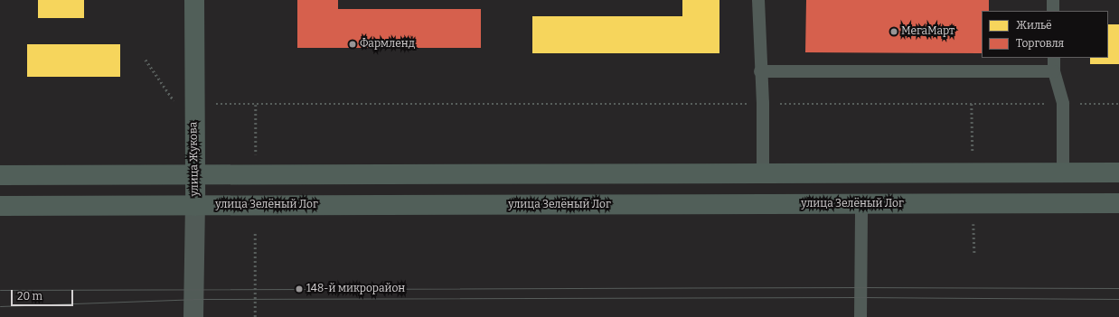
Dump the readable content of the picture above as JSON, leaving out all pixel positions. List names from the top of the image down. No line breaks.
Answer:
{"streets":{"main road":["улица Жукова","улица Зелёный Лог"]},"crossings":[["улица Жукова","улица Зелёный Лог"]],"places":["МегаМарт","Фармленд","148-й микрорайон"],"legend":["Жильё","Торговля"],"scale_bar":"20 m"}
